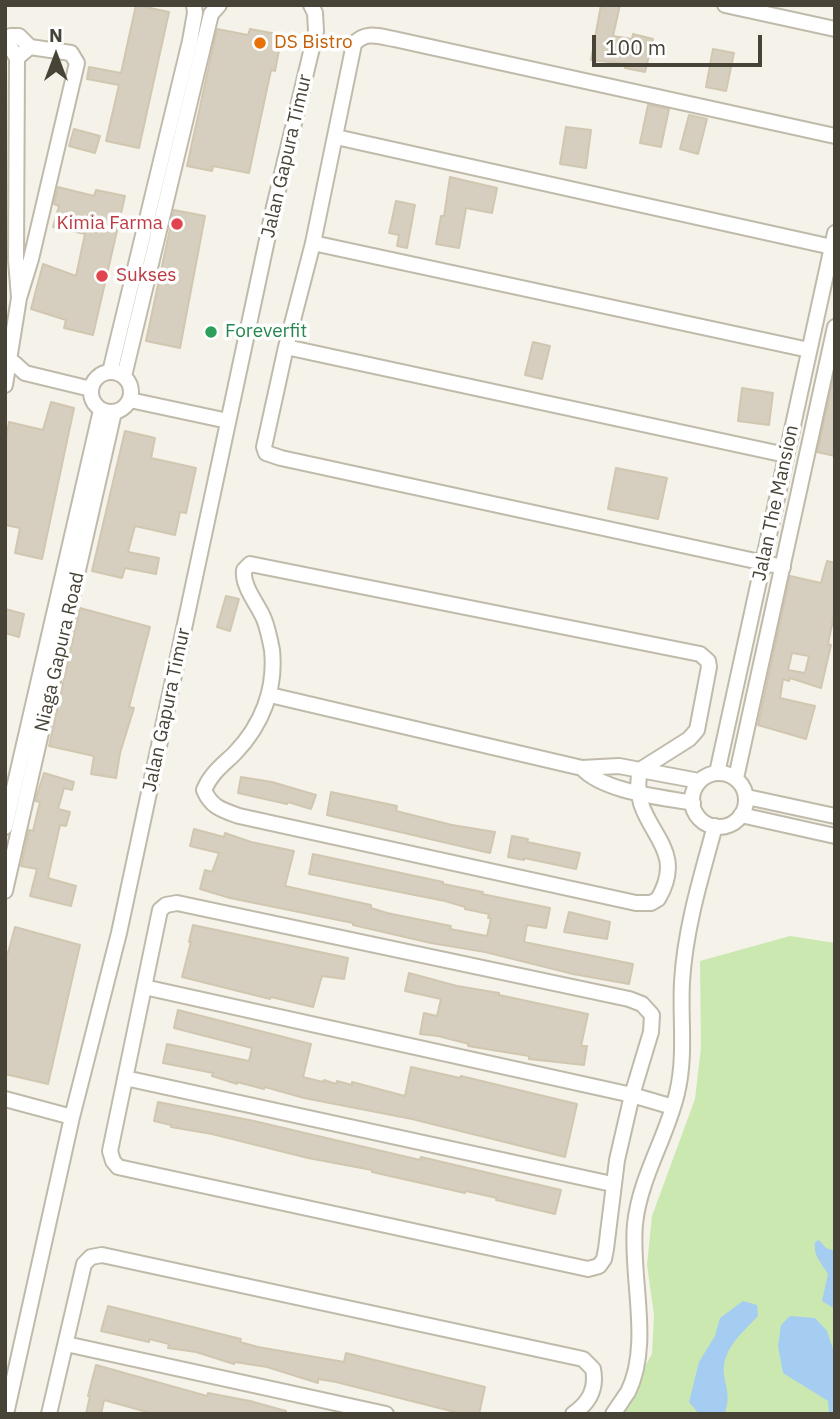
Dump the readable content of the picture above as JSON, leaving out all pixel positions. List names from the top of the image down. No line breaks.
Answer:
{"streets":{"street":["Jalan Gapura Timur","Jalan The Mansion","Niaga Gapura Road"]},"places":["DS Bistro","Kimia Farma","Sukses","Foreverfit"],"scale_bar":"100 m","north":"top"}
